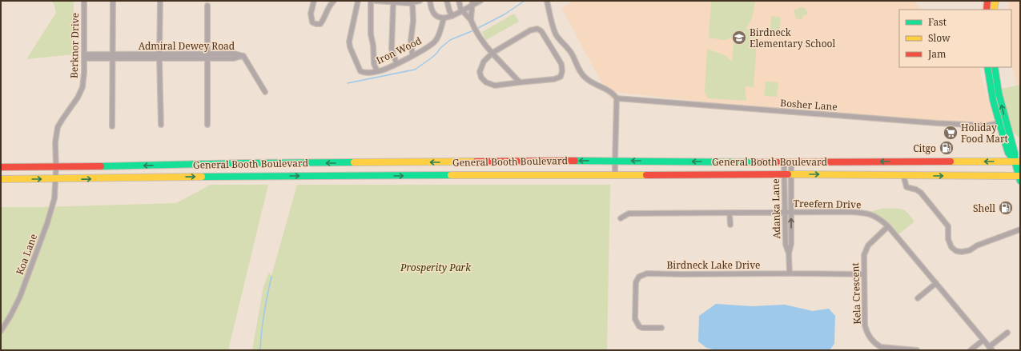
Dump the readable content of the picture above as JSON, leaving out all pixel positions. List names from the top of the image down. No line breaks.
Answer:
{"streets":{"main road":["General Booth Boulevard"],"street":["Berknor Drive","Admiral Dewey Road","Iron Wood","Bosher Lane","Treefern Drive","Adanka Lane","Koa Lane","Birdneck Lake Drive","Kela Crescent"]},"crossings":[["Berknor Drive","Admiral Dewey Road"],["Berknor Drive","General Booth Boulevard"],["Berknor Drive","Koa Lane"],["General Booth Boulevard","Adanka Lane"],["General Booth Boulevard","Koa Lane"],["Treefern Drive","Adanka Lane"],["Treefern Drive","Kela Crescent"],["Adanka Lane","Birdneck Lake Drive"],["Birdneck Lake Drive","Kela Crescent"]],"parks":["Prosperity Park"],"places":{"school or university":["Birdneck Elementary School"],"supermarket":["Holiday Food Mart"],"fuel station":["Citgo","Shell"]},"legend":["Fast","Slow","Jam"]}
